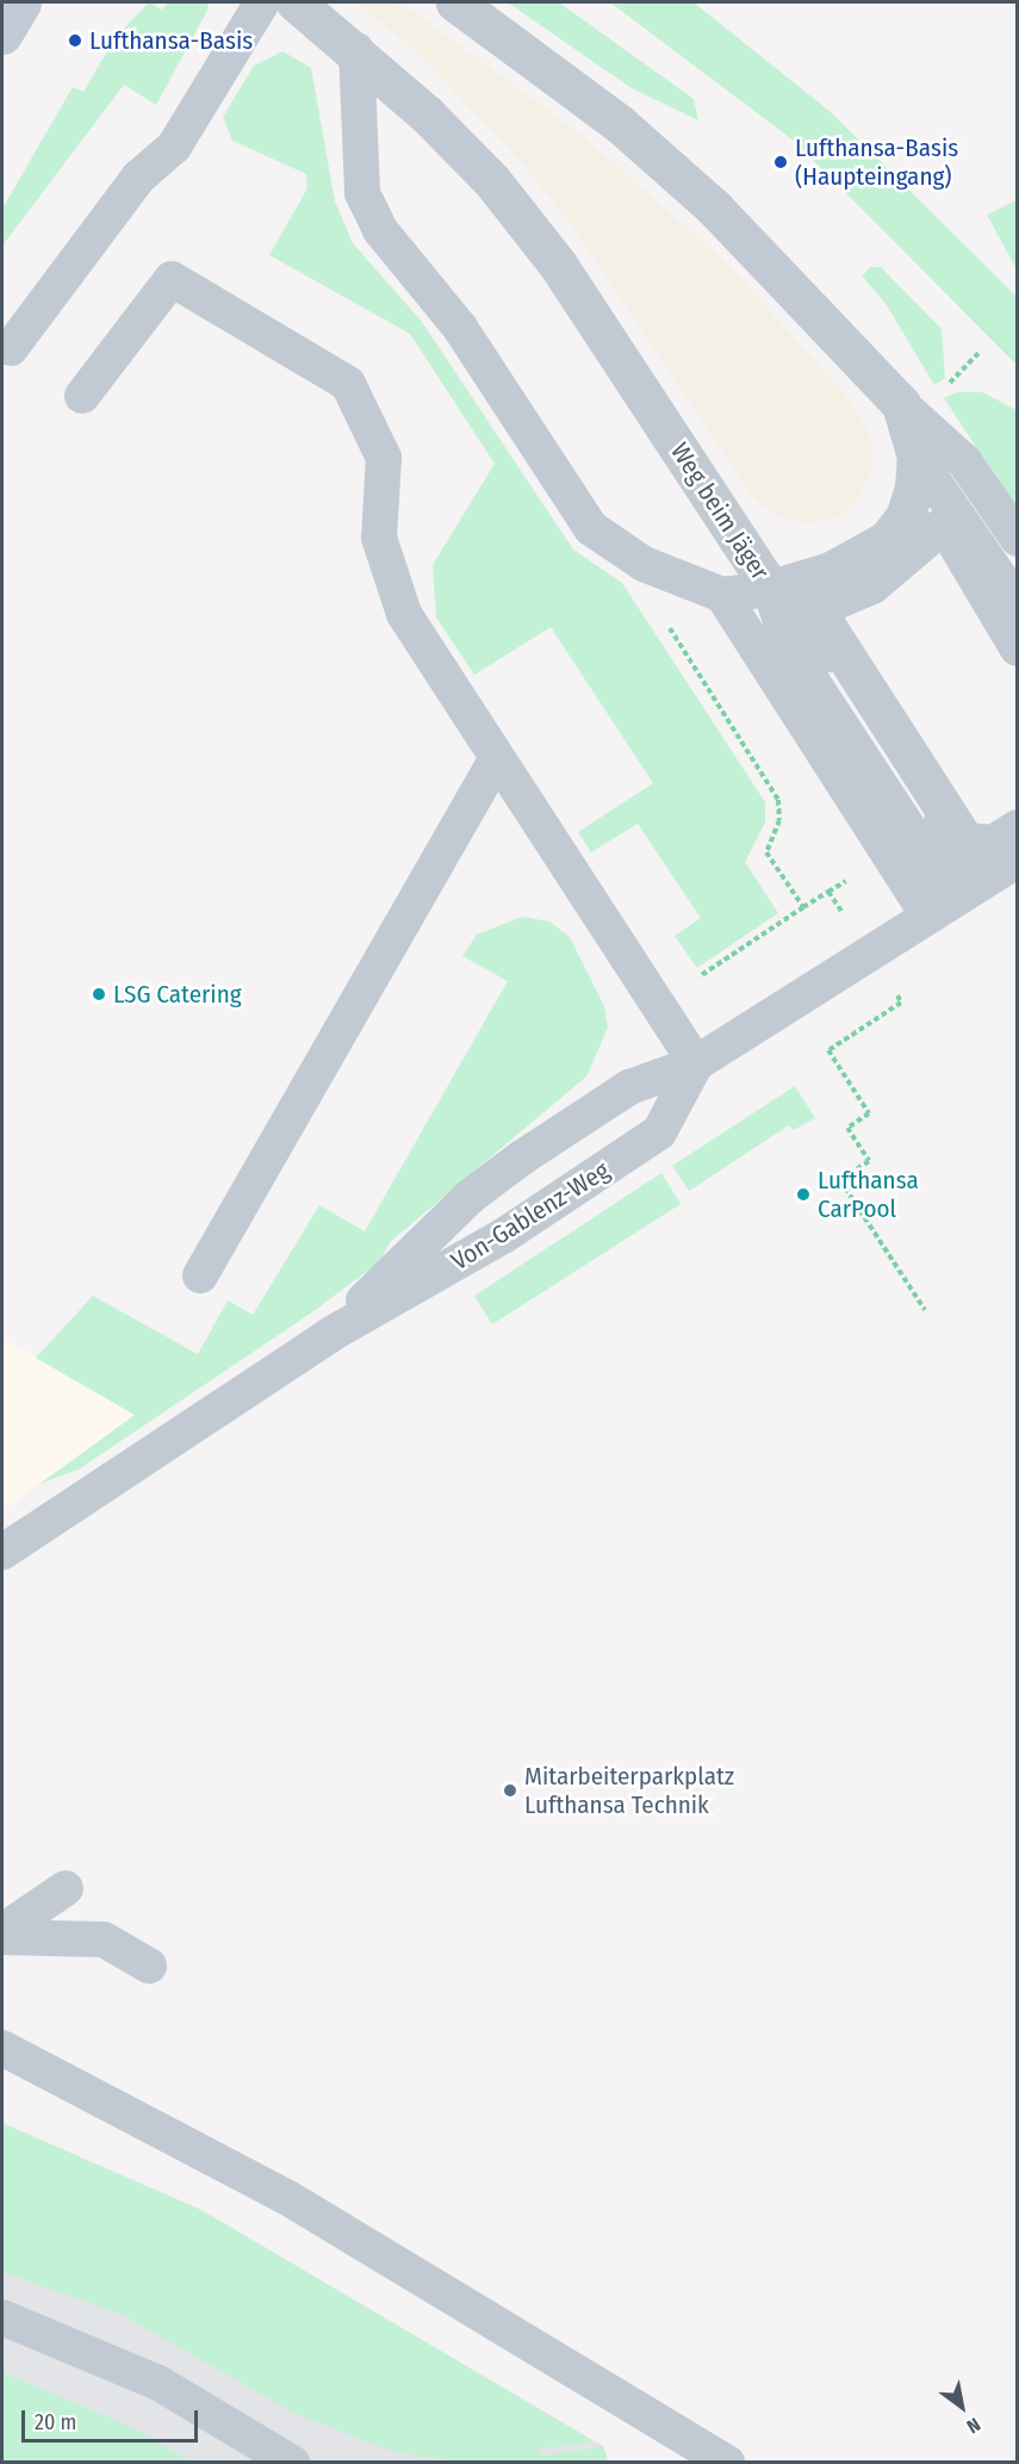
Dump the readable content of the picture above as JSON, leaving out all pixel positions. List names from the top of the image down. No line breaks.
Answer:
{"streets":{"street":["Weg beim Jäger"],"lane":["Von-Gablenz-Weg"]},"places":["Lufthansa-Basis","Lufthansa-Basis (Haupteingang)","LSG Catering","Lufthansa CarPool","Mitarbeiterparkplatz Lufthansa Technik"],"scale_bar":"20 m","north":"bottom right"}
